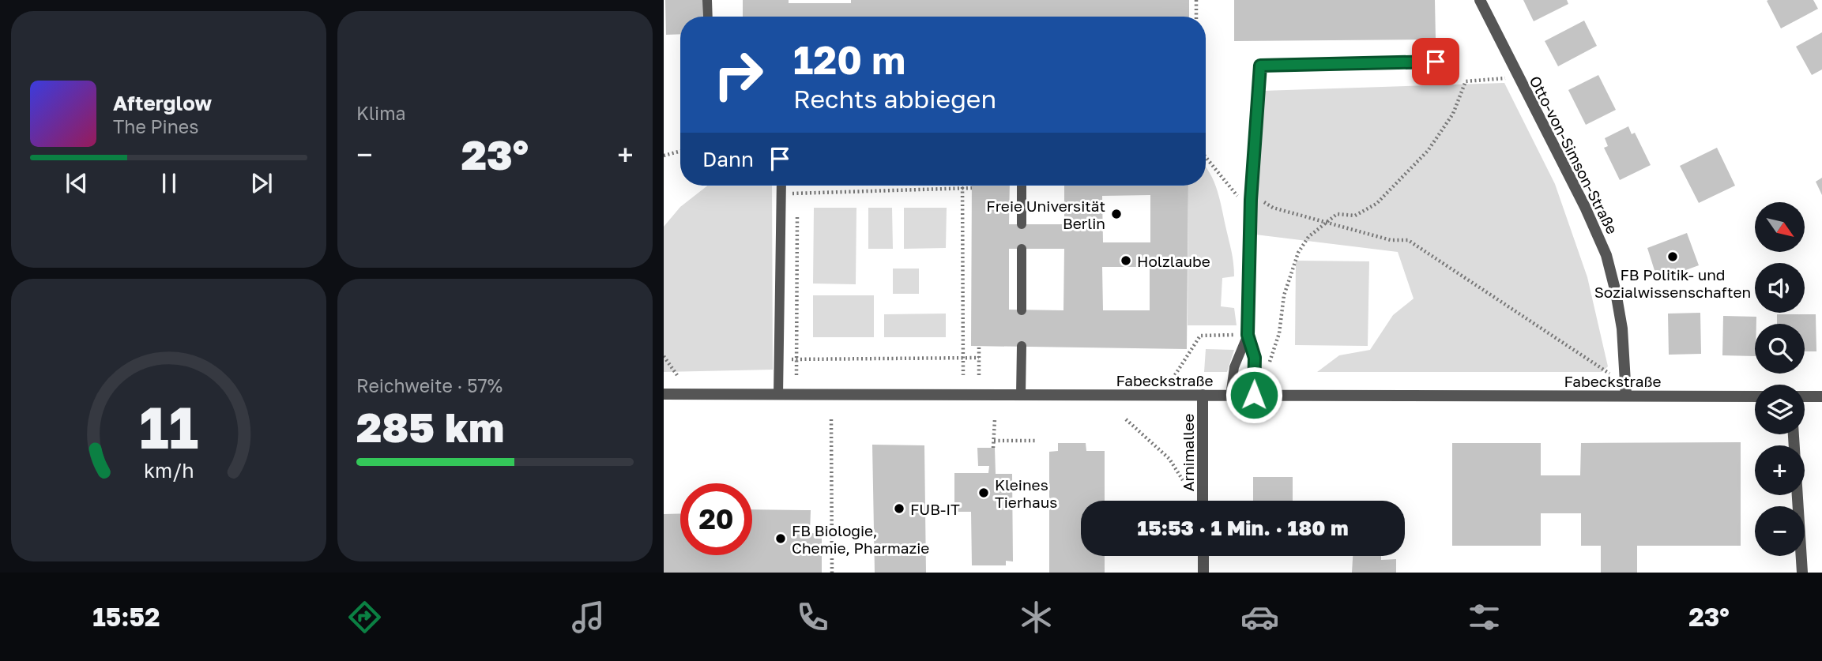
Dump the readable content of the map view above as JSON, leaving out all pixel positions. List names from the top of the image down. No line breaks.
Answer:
{"streets":{"street":["Otto-von-Simson-Straße","Fabeckstraße","Arnimallee"]},"crossings":[["Otto-von-Simson-Straße","Fabeckstraße"],["Fabeckstraße","Arnimallee"]],"places":["Freie Universität Berlin","FB Politik- und Sozialwissenschaften","Holzlaube","Kleines Tierhaus","FUB-IT","FB Biologie, Chemie, Pharmazie"],"north":"bottom right","page":{"tile":["Klima",["Reichweite · 57%","285 km"]],"turn":["120 m","Rechts abbiegen"],"song":["Afterglow","The Pines"],"heat":["−","23°","+"],"then":"Dann","map_buttons":["+","−"],"limit":"20","trip":"15:53 · 1 Min. · 180 m","tabs":["15:52","23°"],"gauge":["11","km/h"]}}
